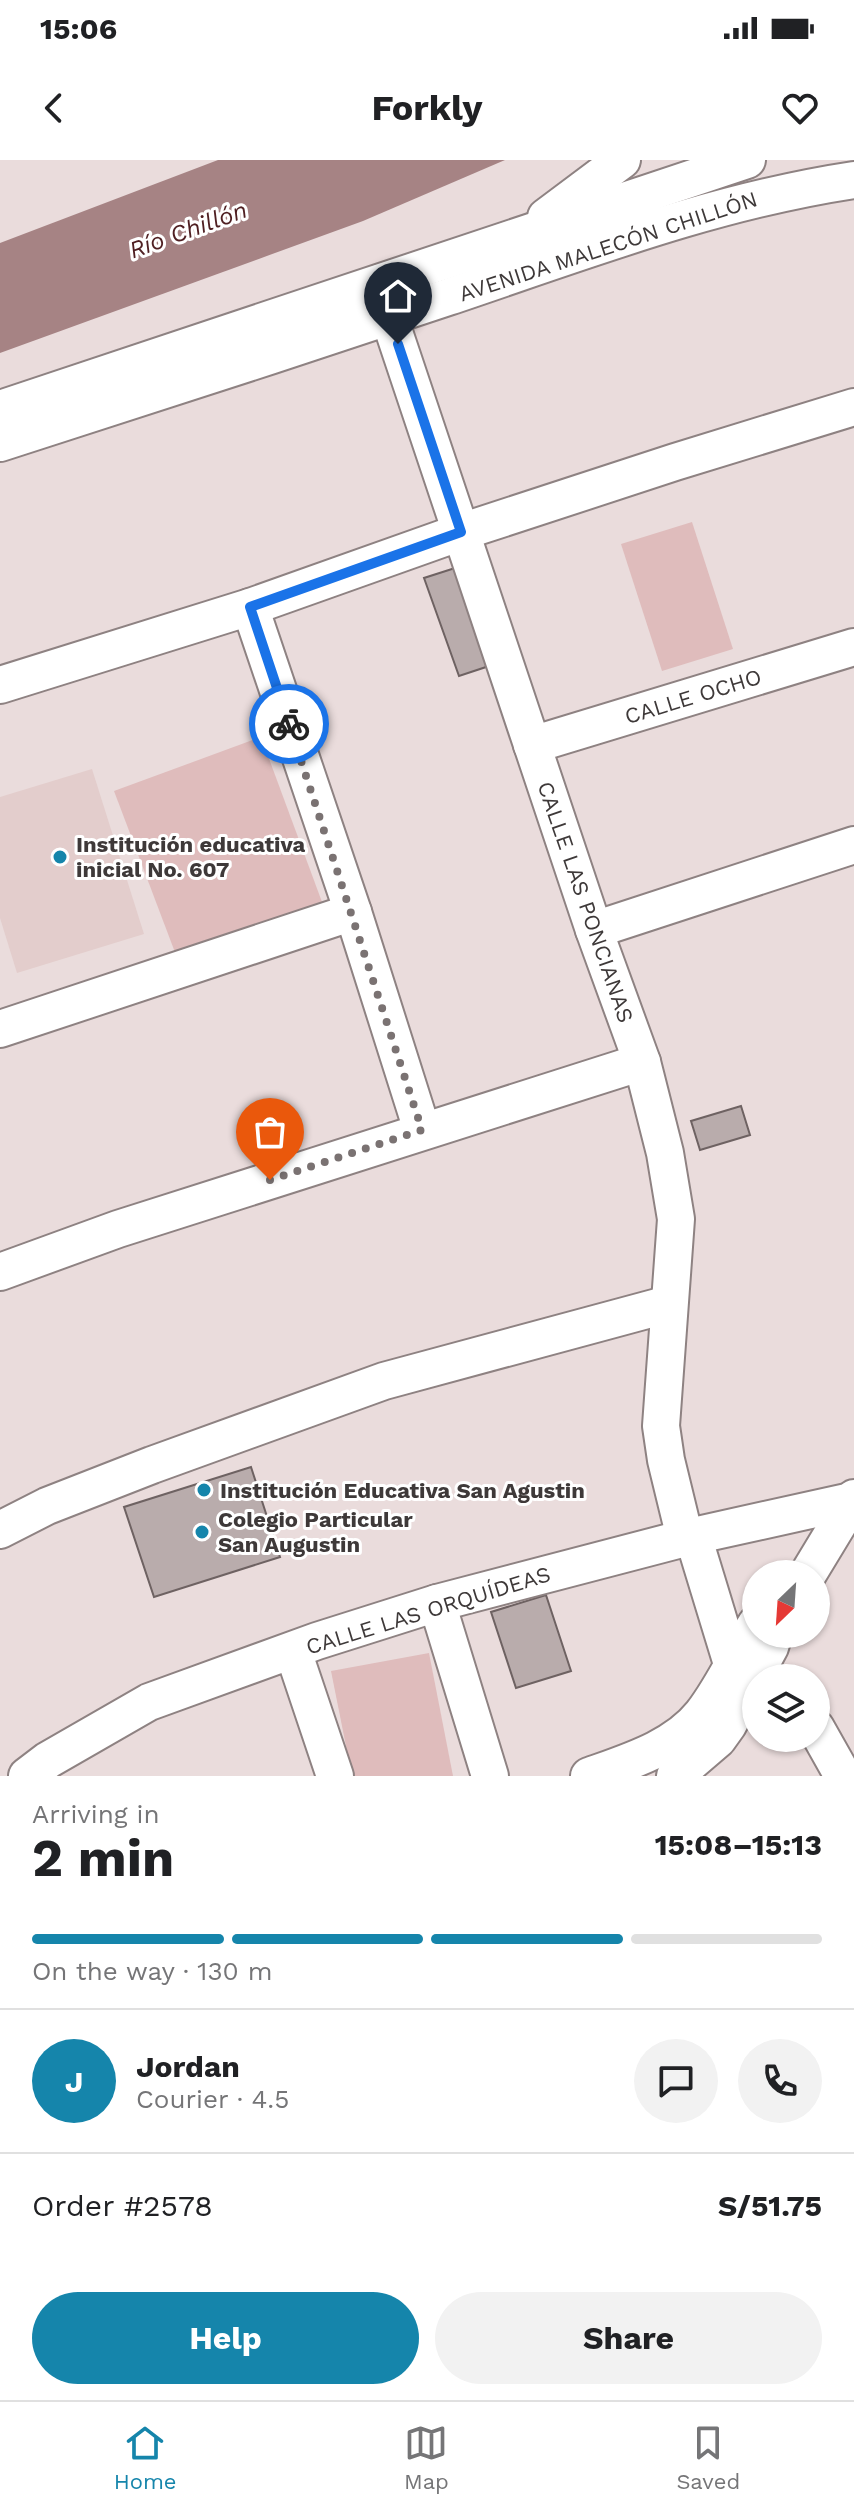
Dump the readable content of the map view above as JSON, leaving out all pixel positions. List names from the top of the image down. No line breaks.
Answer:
{"streets":{"street":["AVENIDA MALECÓN CHILLÓN","CALLE OCHO","CALLE LAS PONCIANAS","CALLE LAS ORQUÍDEAS"]},"crossings":[["AVENIDA MALECÓN CHILLÓN","CALLE LAS PONCIANAS"],["CALLE OCHO","CALLE LAS PONCIANAS"],["CALLE LAS PONCIANAS","CALLE LAS ORQUÍDEAS"]],"water":["Río Chillón"],"places":["Institución educativa inicial No. 607","Institución Educativa San Agustin","Colegio Particular San Augustin"],"north":"bottom left","page":{"status":"15:06","header":"Forkly","heading":["2 min","Arriving in","15:08–15:13"],"panel":["Jordan","Courier · 4.5","Order #2578","S/51.75"],"bar":"On the way · 130 m","round":"J","buttons":["Help","Share"],"tabs":["Home","Map","Saved"]}}
